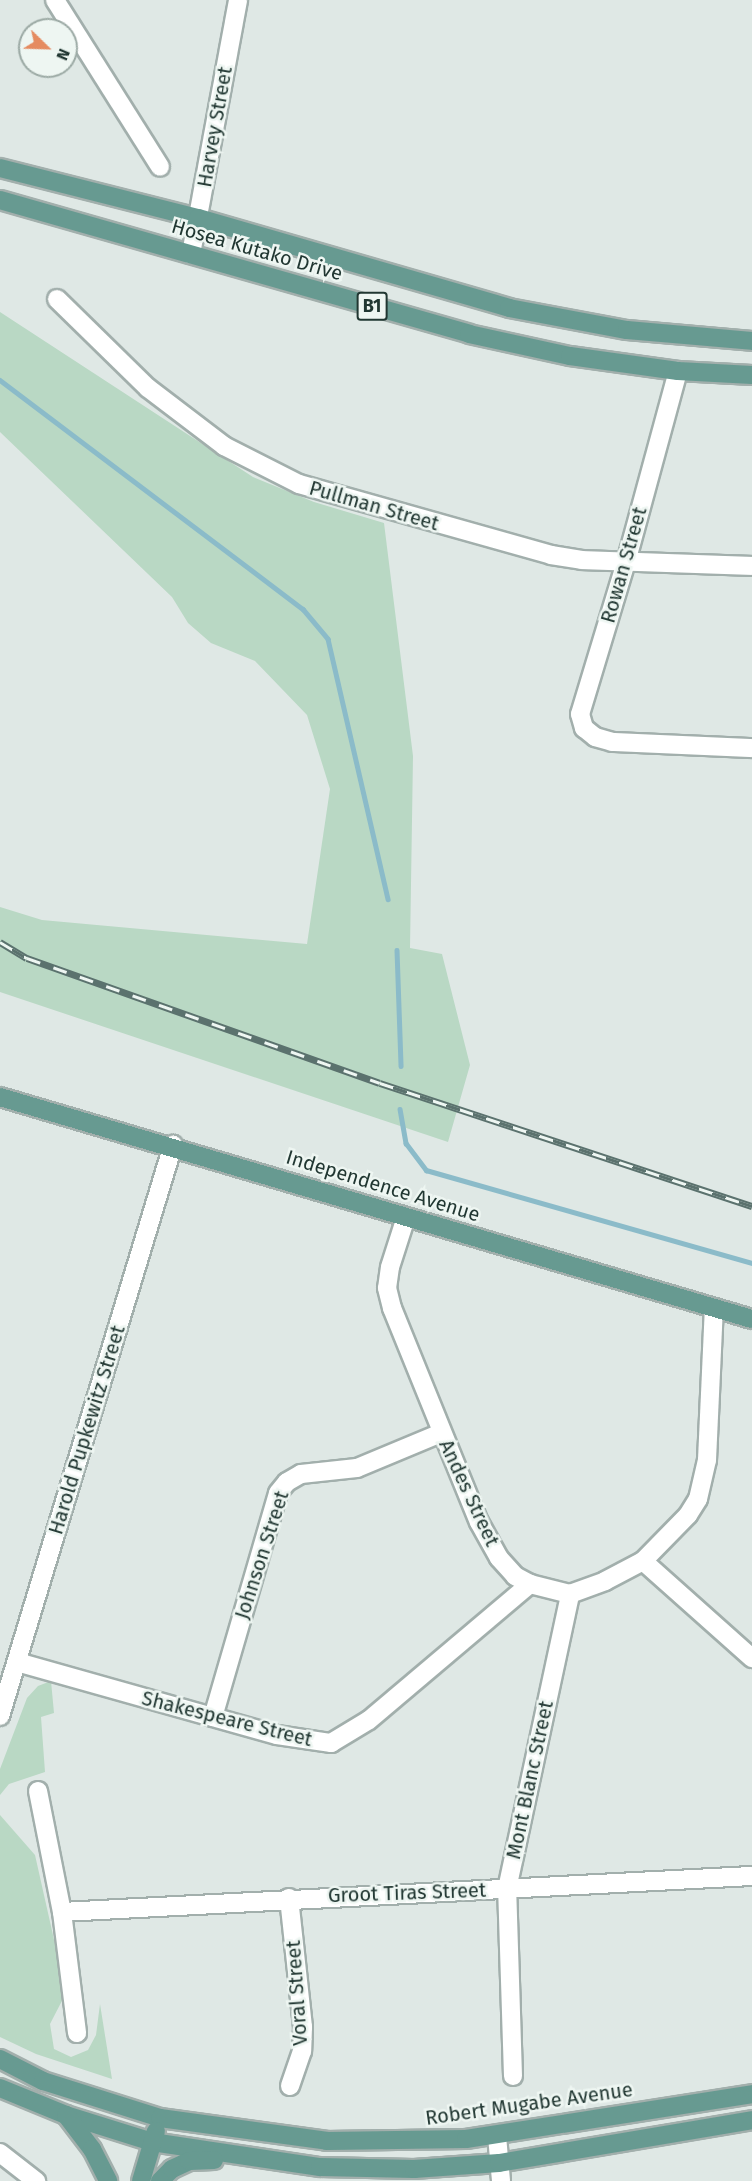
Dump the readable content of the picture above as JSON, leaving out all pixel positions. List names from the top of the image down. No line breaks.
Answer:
{"streets":{"main road":["Hosea Kutako Drive","B1","Independence Avenue","Robert Mugabe Avenue"],"street":["Harvey Street","Pullman Street","Rowan Street","Harold Pupkewitz Street","Andes Street","Johnson Street","Shakespeare Street","Mont Blanc Street","Groot Tiras Street","Voral Street"]},"crossings":[["Harvey Street","Hosea Kutako Drive"],["Hosea Kutako Drive","Rowan Street"],["Pullman Street","Rowan Street"],["Independence Avenue","Harold Pupkewitz Street"],["Independence Avenue","Andes Street"],["Harold Pupkewitz Street","Shakespeare Street"],["Andes Street","Johnson Street"],["Andes Street","Shakespeare Street"],["Andes Street","Mont Blanc Street"],["Johnson Street","Shakespeare Street"],["Mont Blanc Street","Groot Tiras Street"],["Groot Tiras Street","Voral Street"]],"north":"bottom right"}
